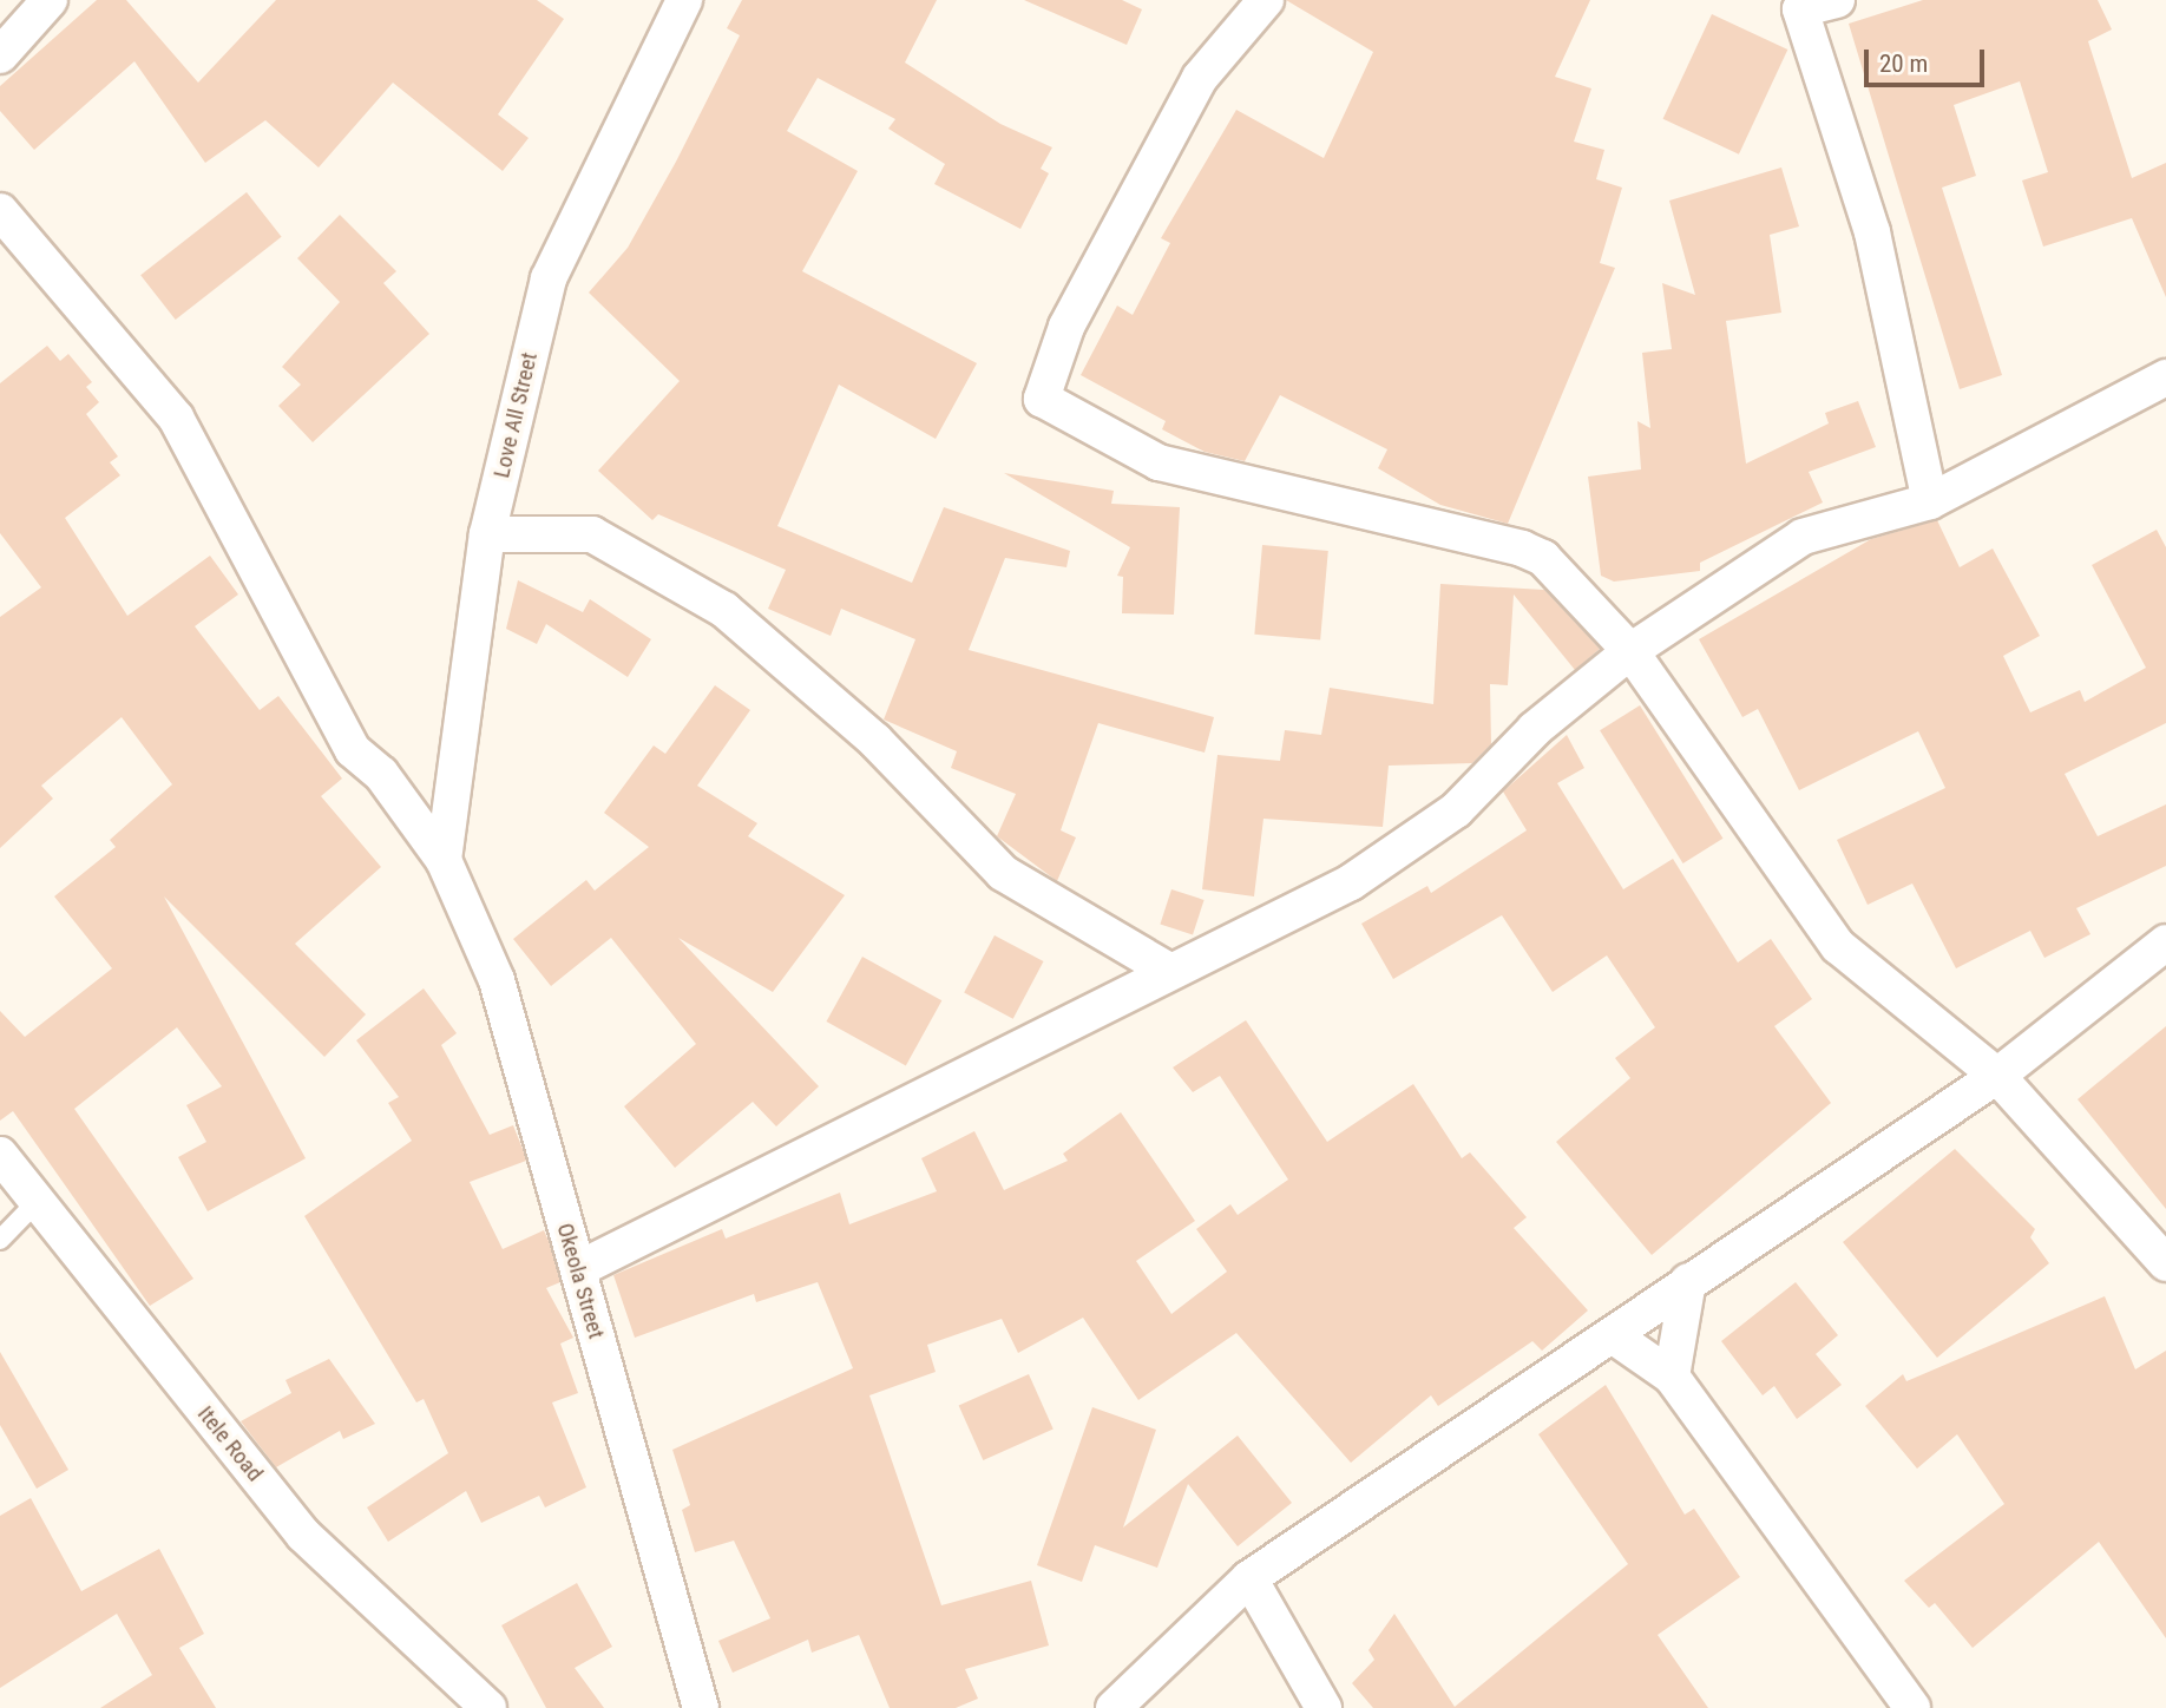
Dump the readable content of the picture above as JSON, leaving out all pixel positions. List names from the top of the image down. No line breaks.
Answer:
{"streets":{"street":["Love All Street","Okeola Street","Itele Road"]},"crossings":[["Love All Street","Okeola Street"]],"scale_bar":"20 m"}
